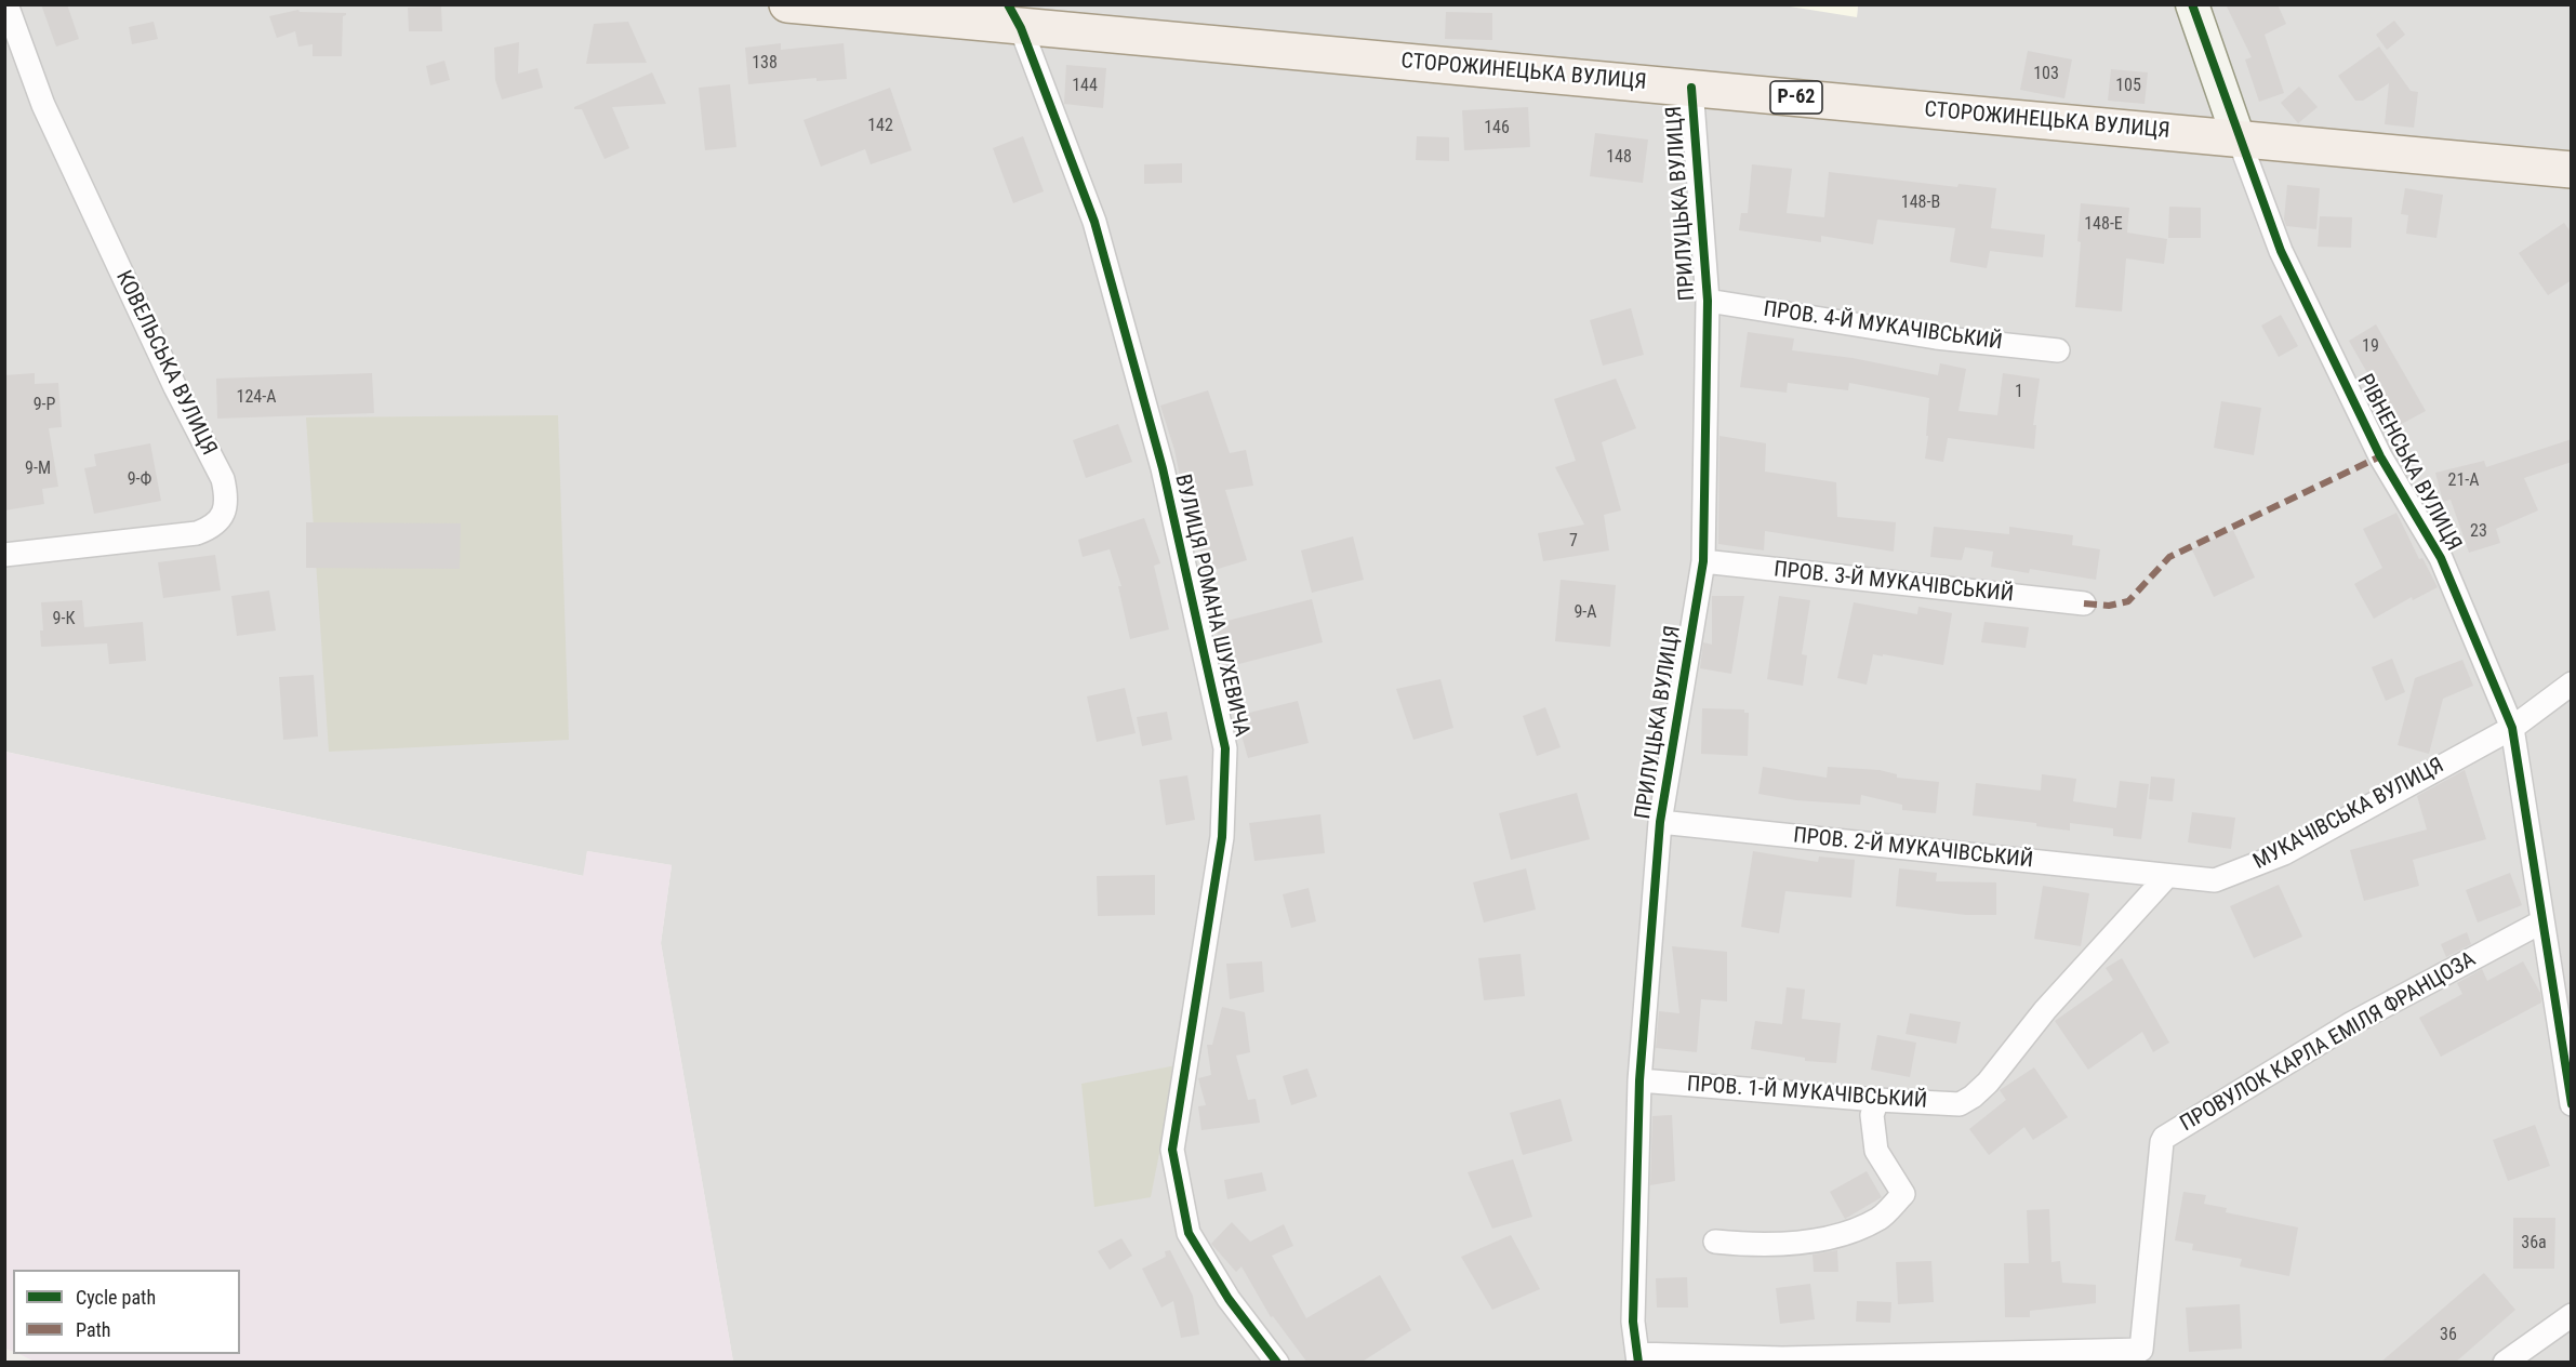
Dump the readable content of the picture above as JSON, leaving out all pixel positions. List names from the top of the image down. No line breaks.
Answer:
{"streets":{"main road":["СТОРОЖИНЕЦЬКА ВУЛИЦЯ","Р-62"],"street":["ПРИЛУЦЬКА ВУЛИЦЯ","ПРОВ. 4-Й МУКАЧІВСЬКИЙ","КОВЕЛЬСЬКА ВУЛИЦЯ","РІВНЕНСЬКА ВУЛИЦЯ","ПРОВ. 3-Й МУКАЧІВСЬКИЙ","ВУЛИЦЯ РОМАНА ШУХЕВИЧА","МУКАЧІВСЬКА ВУЛИЦЯ","ПРОВ. 2-Й МУКАЧІВСЬКИЙ","ПРОВУЛОК КАРЛА ЕМІЛЯ ФРАНЦОЗА","ПРОВ. 1-Й МУКАЧІВСЬКИЙ"]},"crossings":[["СТОРОЖИНЕЦЬКА ВУЛИЦЯ","ПРИЛУЦЬКА ВУЛИЦЯ"],["СТОРОЖИНЕЦЬКА ВУЛИЦЯ","РІВНЕНСЬКА ВУЛИЦЯ"],["СТОРОЖИНЕЦЬКА ВУЛИЦЯ","ВУЛИЦЯ РОМАНА ШУХЕВИЧА"],["ПРИЛУЦЬКА ВУЛИЦЯ","ПРОВ. 4-Й МУКАЧІВСЬКИЙ"],["ПРИЛУЦЬКА ВУЛИЦЯ","ПРОВ. 3-Й МУКАЧІВСЬКИЙ"],["ПРИЛУЦЬКА ВУЛИЦЯ","ПРОВ. 2-Й МУКАЧІВСЬКИЙ"],["ПРИЛУЦЬКА ВУЛИЦЯ","ПРОВУЛОК КАРЛА ЕМІЛЯ ФРАНЦОЗА"],["ПРИЛУЦЬКА ВУЛИЦЯ","ПРОВ. 1-Й МУКАЧІВСЬКИЙ"],["РІВНЕНСЬКА ВУЛИЦЯ","МУКАЧІВСЬКА ВУЛИЦЯ"],["РІВНЕНСЬКА ВУЛИЦЯ","ПРОВУЛОК КАРЛА ЕМІЛЯ ФРАНЦОЗА"],["МУКАЧІВСЬКА ВУЛИЦЯ","ПРОВ. 2-Й МУКАЧІВСЬКИЙ"],["МУКАЧІВСЬКА ВУЛИЦЯ","ПРОВ. 1-Й МУКАЧІВСЬКИЙ"],["ПРОВ. 2-Й МУКАЧІВСЬКИЙ","ПРОВ. 1-Й МУКАЧІВСЬКИЙ"]],"house_numbers":["138","103","144","105","142","146","148","148-В","148-Е","19","1","124-А","9-Р","9-М","9-Ф","21-А","23","7","9-А","9-К","36а","36"],"legend":["Cycle path","Path"]}
